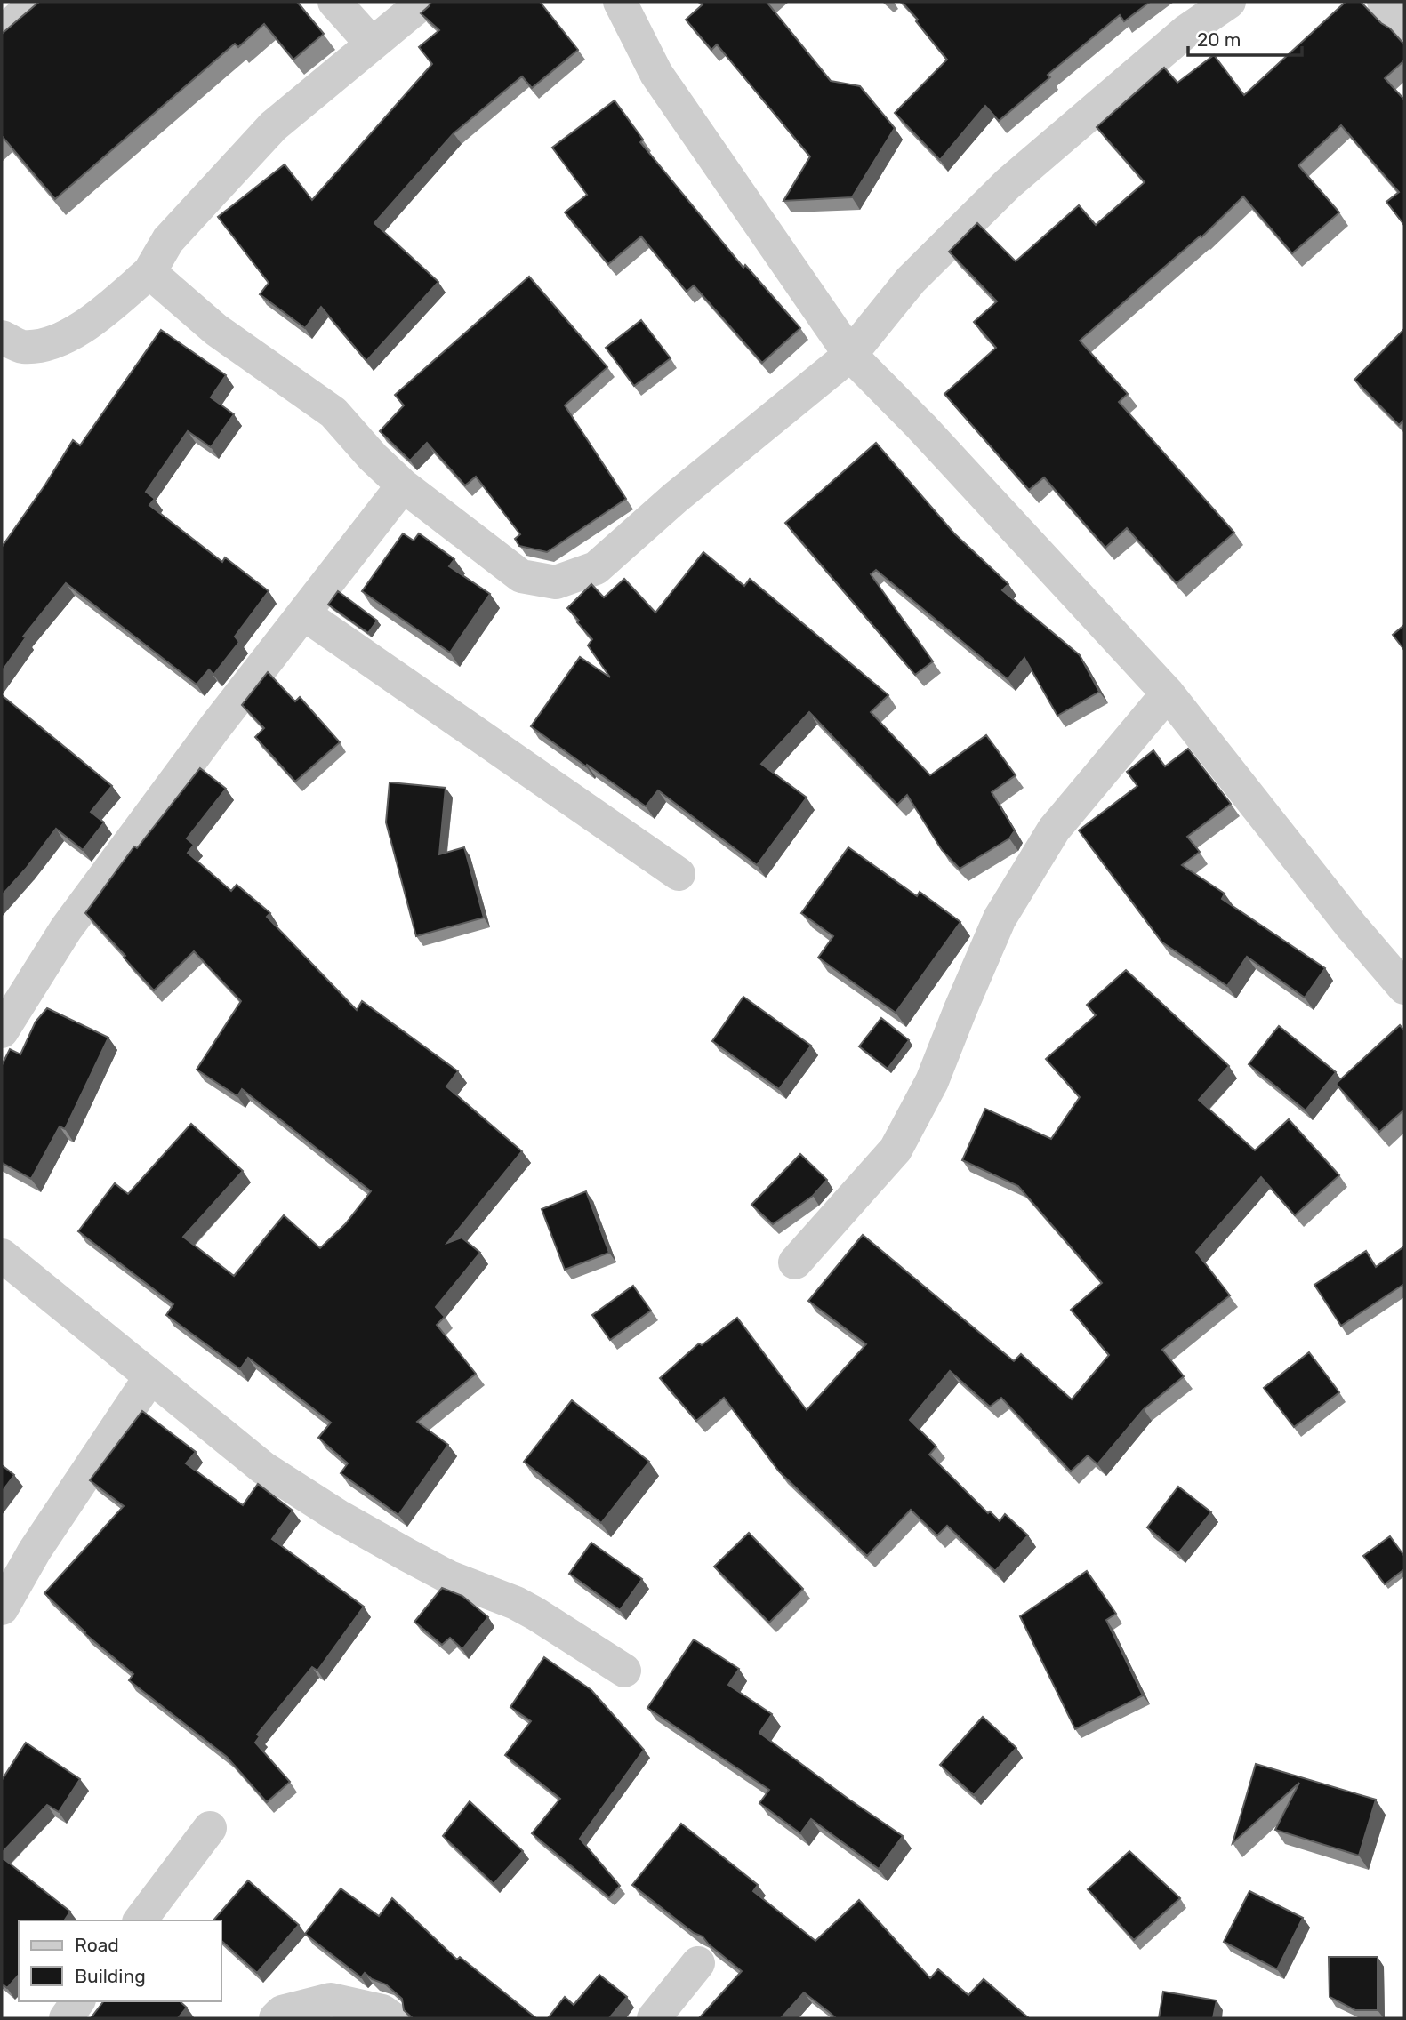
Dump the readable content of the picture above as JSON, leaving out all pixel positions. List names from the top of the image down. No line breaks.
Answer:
{"legend":["Road","Building"],"scale_bar":"20 m"}
